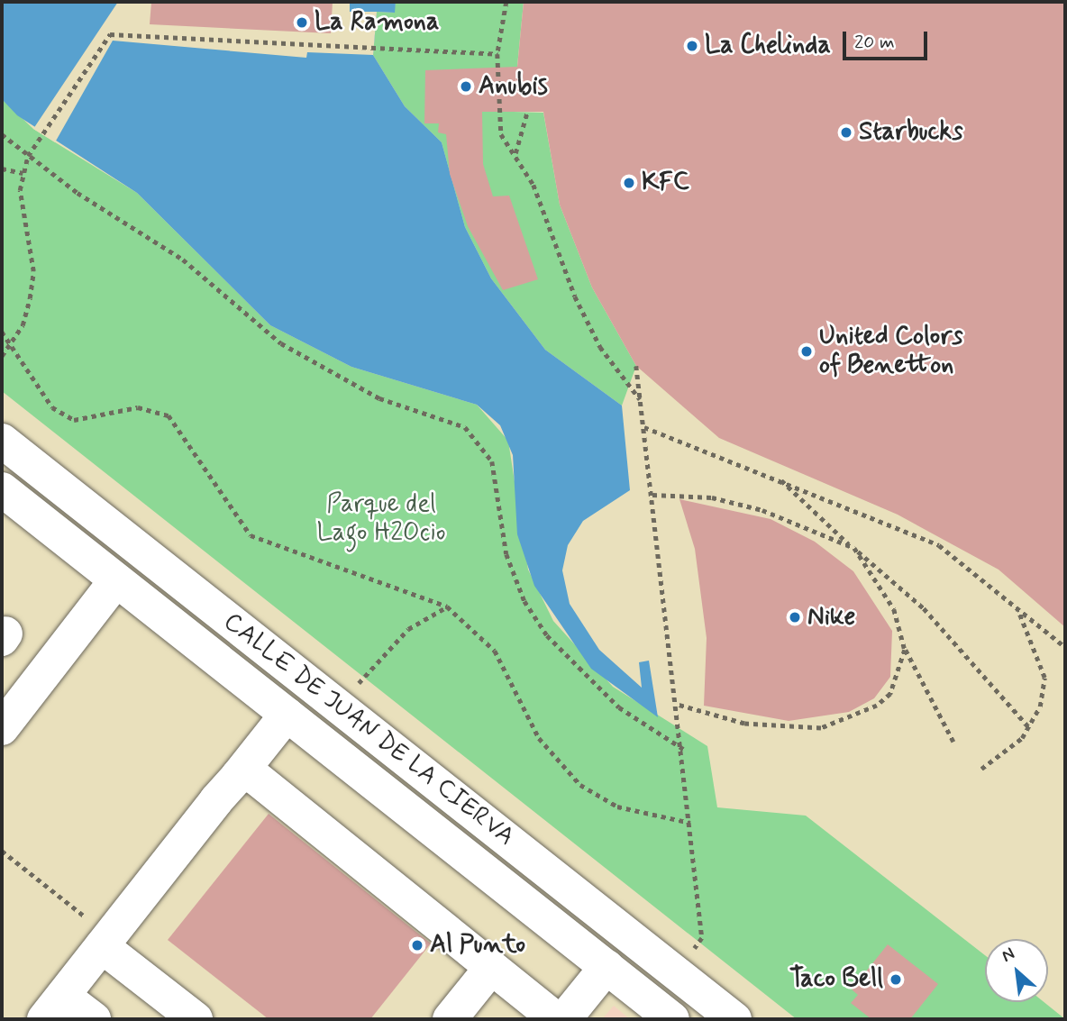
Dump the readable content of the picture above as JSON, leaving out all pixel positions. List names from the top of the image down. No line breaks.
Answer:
{"streets":{"street":["CALLE DE JUAN DE LA CIERVA"]},"parks":["Parque del Lago H2Ocio"],"places":["La Ramona","La Chelinda","Anubis","Starbucks","KFC","United Colors of Benetton","Nike","Al Punto","Taco Bell"],"scale_bar":"20 m","north":"top left"}
